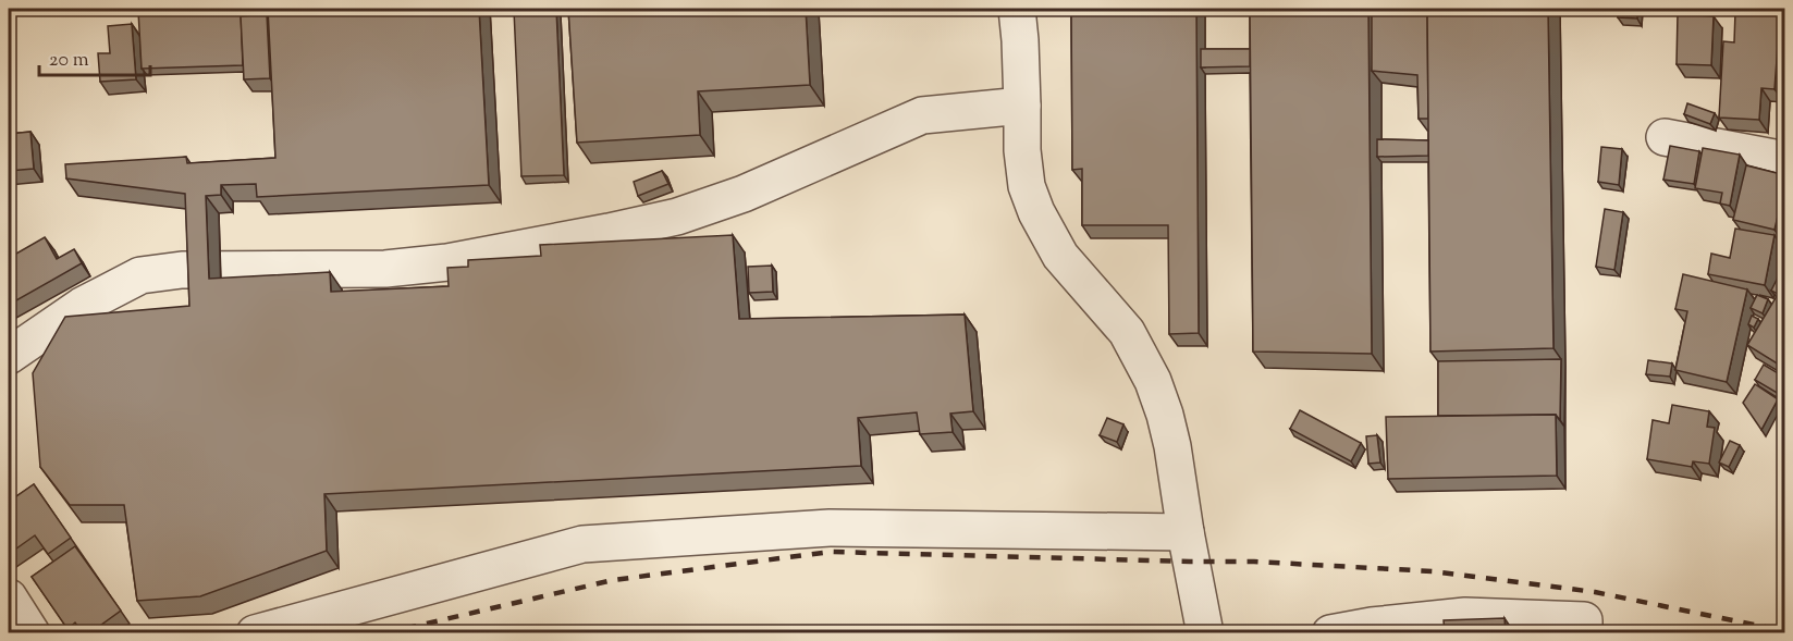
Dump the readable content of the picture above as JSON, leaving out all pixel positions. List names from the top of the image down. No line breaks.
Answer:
{"scale_bar":"20 m"}
